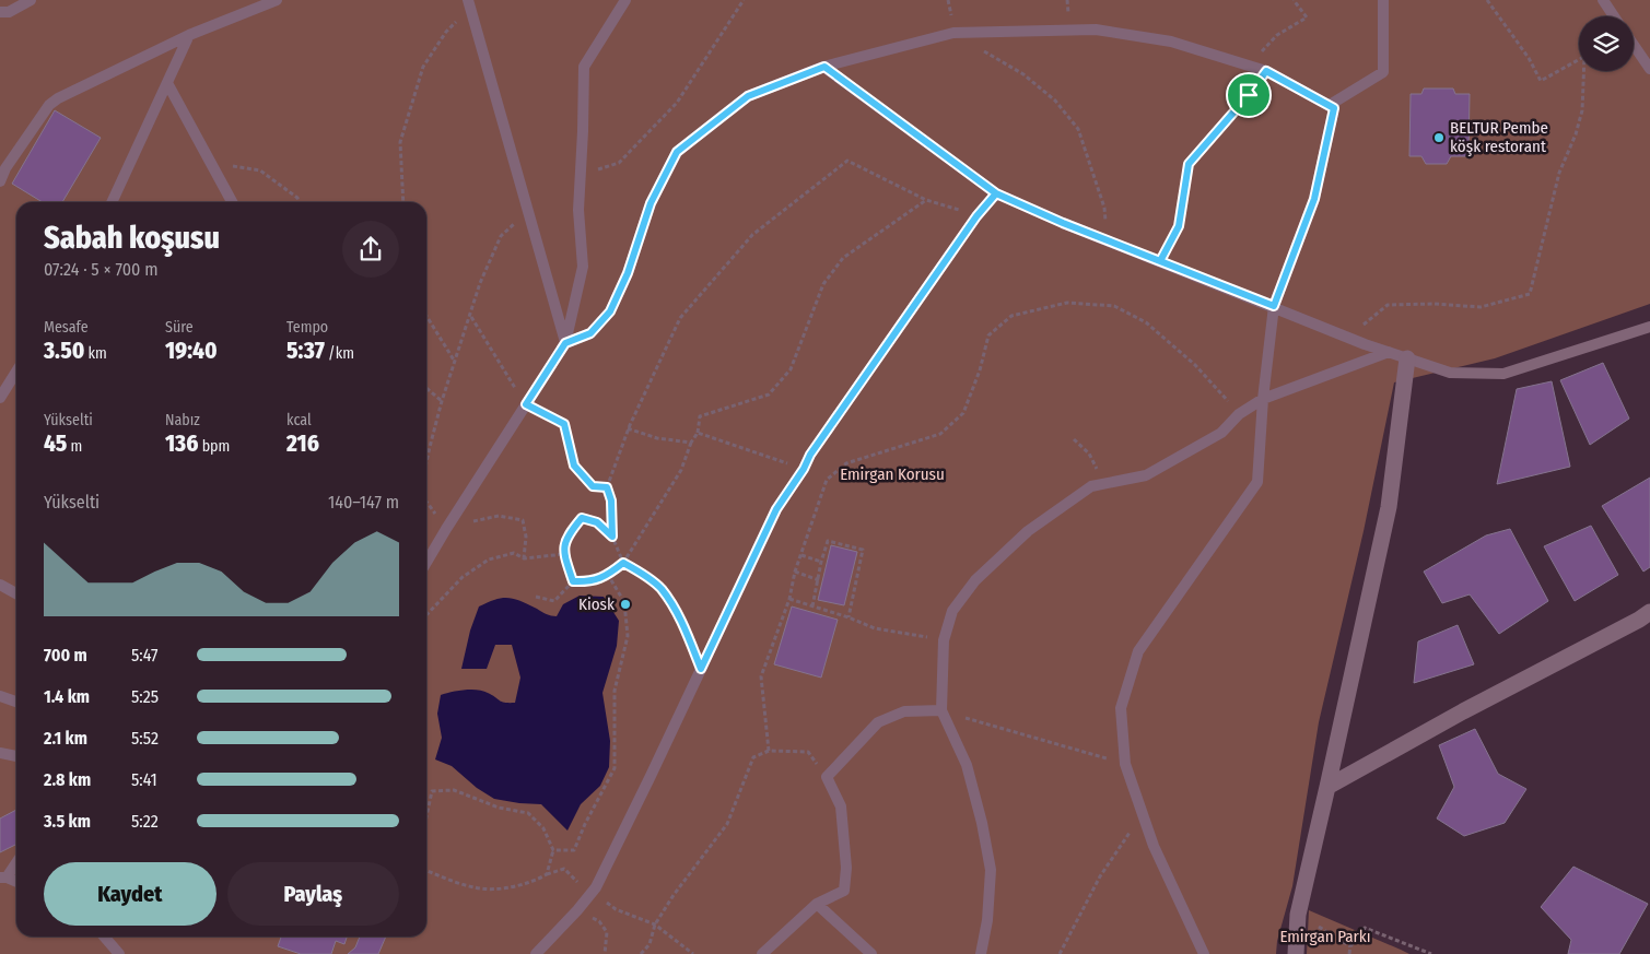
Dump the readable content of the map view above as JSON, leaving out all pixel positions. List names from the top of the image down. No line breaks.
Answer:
{"parks":["Emirgan Korusu","Emirgan Parkı"],"places":["BELTUR Pembe köşk restorant","Kiosk"],"page":{"heading":["Sabah koşusu","07:24 · 5 × 700 m"],"stats":[["Mesafe","3.50 km"],["Süre","19:40"],["Tempo","5:37 /km"],["Yükselti","45 m"],["Nabız","136 bpm"],["kcal","216"]],"chart":["Yükselti","140–147 m"],"list":[{"name":"700 m","note":"5:47"},{"name":"1.4 km","note":"5:25"},{"name":"2.1 km","note":"5:52"},{"name":"2.8 km","note":"5:41"},{"name":"3.5 km","note":"5:22"}],"buttons":["Kaydet","Paylaş"]}}
